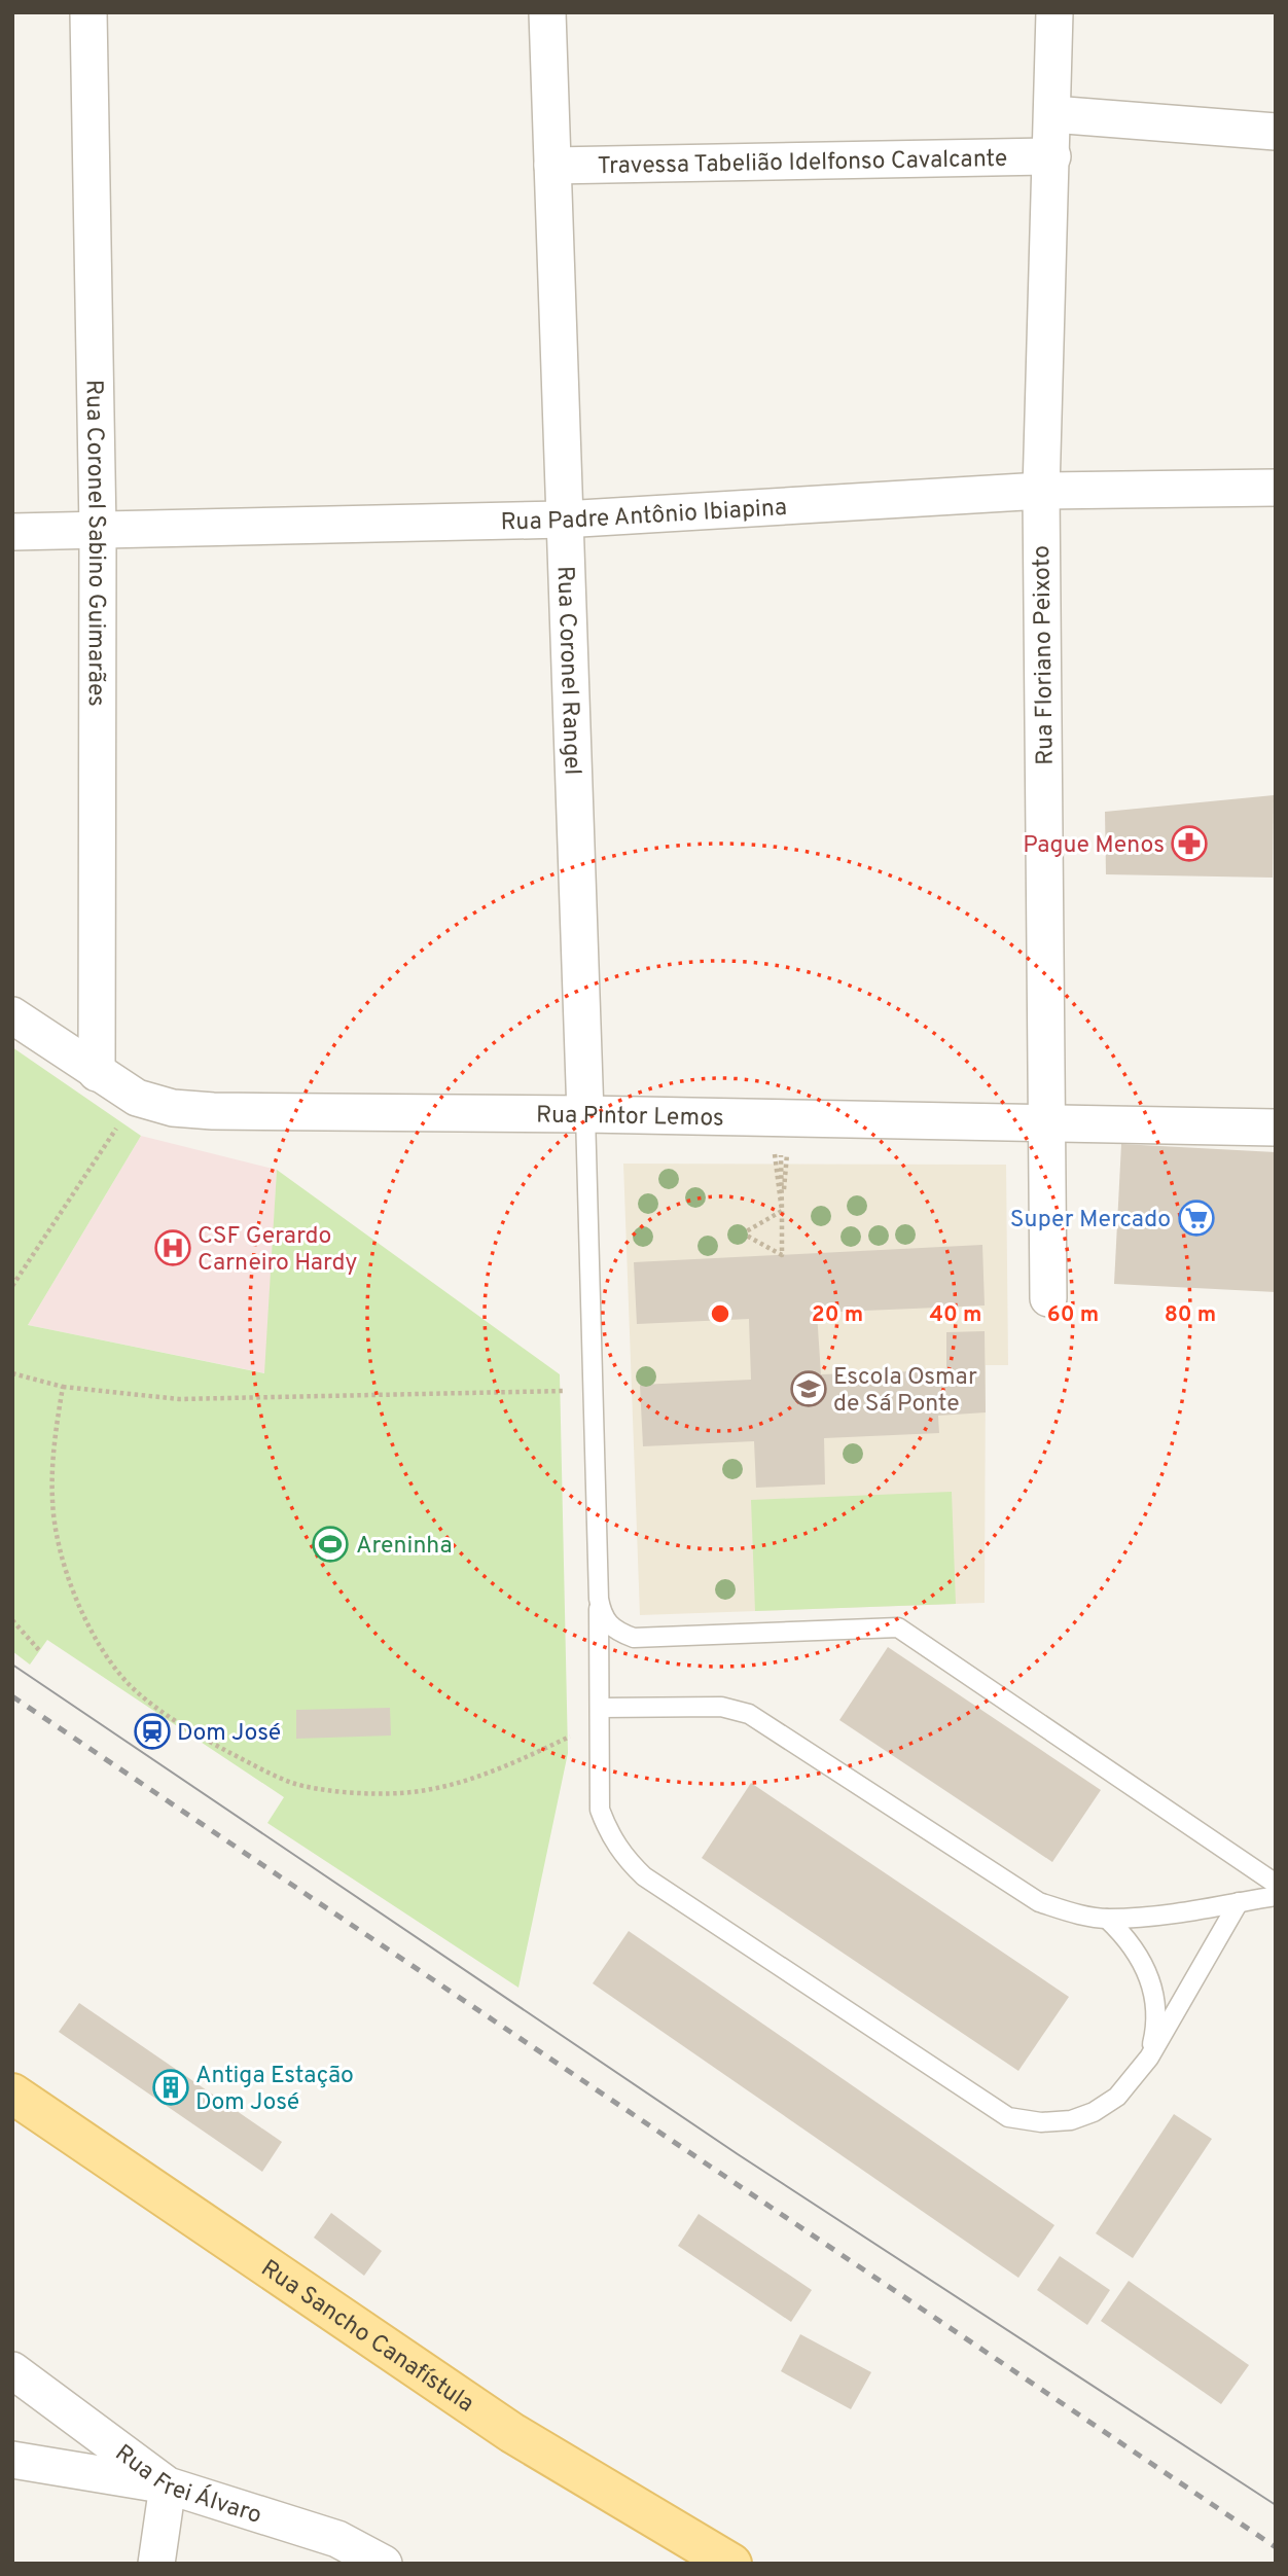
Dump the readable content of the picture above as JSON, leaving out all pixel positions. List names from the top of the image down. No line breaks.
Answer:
{"streets":{"main road":["Rua Sancho Canafístula"],"street":["Travessa Tabelião Idelfonso Cavalcante","Rua Padre Antônio Ibiapina","Rua Coronel Sabino Guimarães","Rua Floriano Peixoto","Rua Coronel Rangel","Rua Pintor Lemos","Rua Frei Álvaro"]},"crossings":[["Travessa Tabelião Idelfonso Cavalcante","Rua Floriano Peixoto"],["Travessa Tabelião Idelfonso Cavalcante","Rua Coronel Rangel"],["Rua Padre Antônio Ibiapina","Rua Coronel Sabino Guimarães"],["Rua Padre Antônio Ibiapina","Rua Floriano Peixoto"],["Rua Padre Antônio Ibiapina","Rua Coronel Rangel"],["Rua Coronel Sabino Guimarães","Rua Pintor Lemos"],["Rua Floriano Peixoto","Rua Pintor Lemos"],["Rua Coronel Rangel","Rua Pintor Lemos"]],"places":{"pharmacy":["Pague Menos"],"supermarket":["Super Mercado"],"hospital":["CSF Gerardo Carneiro Hardy"],"school or university":["Escola Osmar de Sá Ponte"],"sports":["Areninha"],"station":["Dom José"],"building":["Antiga Estação Dom José"]},"rings":["20 m","40 m","60 m","80 m"]}
